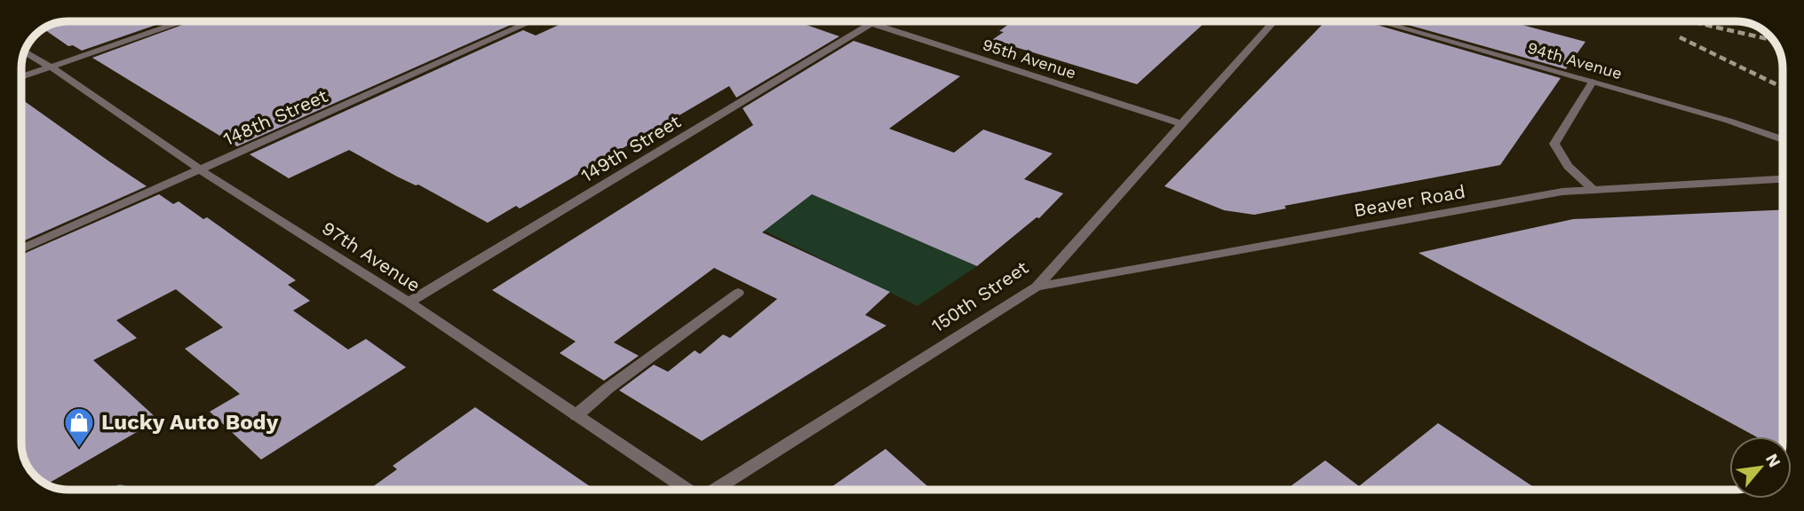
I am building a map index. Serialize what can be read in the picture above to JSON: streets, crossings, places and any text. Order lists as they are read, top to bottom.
{
  "streets": {
    "street": [
      "95th Avenue",
      "94th Avenue",
      "148th Street",
      "149th Street",
      "Beaver Road",
      "97th Avenue",
      "150th Street"
    ]
  },
  "crossings": [
    ["95th Avenue", "149th Street"],
    ["95th Avenue", "150th Street"],
    ["148th Street", "97th Avenue"],
    ["149th Street", "97th Avenue"],
    ["Beaver Road", "150th Street"]
  ],
  "places": {
    "shop": ["Lucky Auto Body"]
  },
  "north": "top right"
}
